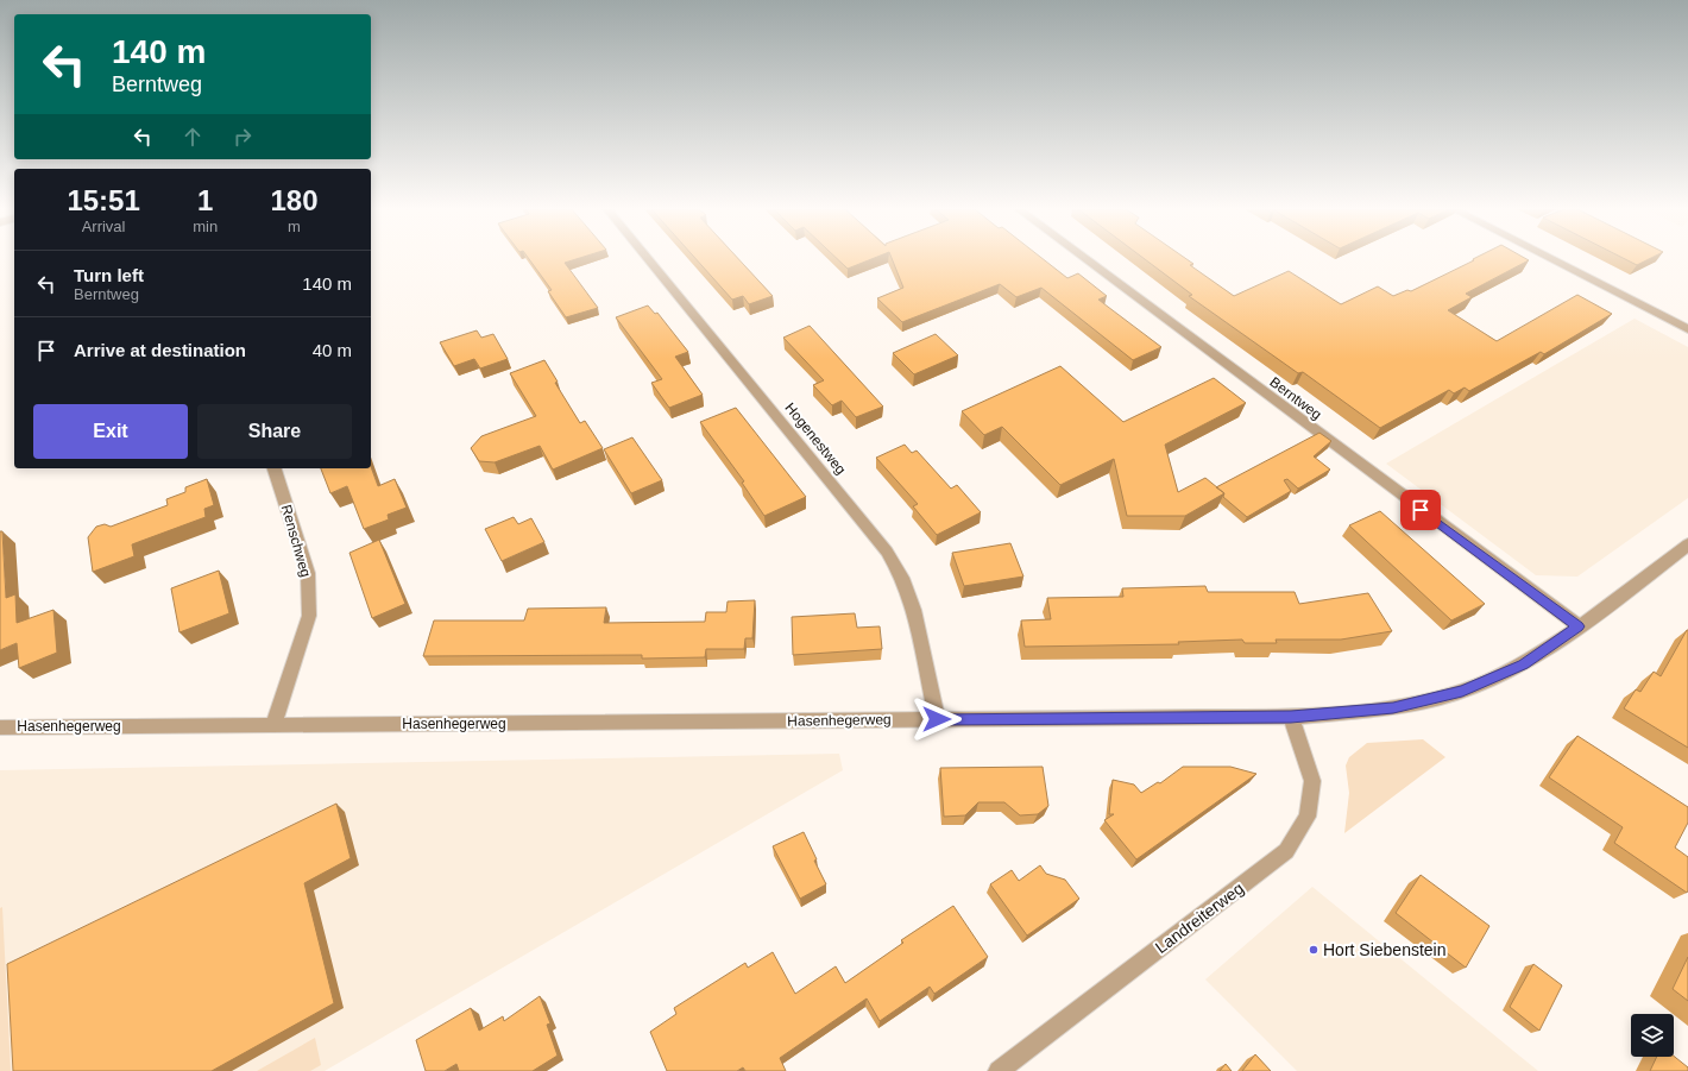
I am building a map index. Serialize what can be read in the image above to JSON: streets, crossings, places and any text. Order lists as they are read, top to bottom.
{
  "streets": {
    "street": [
      "Berntweg",
      "Hogenestweg",
      "Renschweg",
      "Hasenhegerweg",
      "Landreiterweg"
    ]
  },
  "crossings": [
    ["Berntweg", "Hasenhegerweg"],
    ["Hogenestweg", "Hasenhegerweg"],
    ["Renschweg", "Hasenhegerweg"],
    ["Hasenhegerweg", "Landreiterweg"]
  ],
  "places": ["Hort Siebenstein"],
  "page": {
    "turn": ["140 m", "Berntweg"],
    "eta": [
      "15:51",
      "Arrival",
      "1",
      "min",
      "180",
      "m"
    ],
    "list": [
      {
        "name": "Turn left",
        "note": "Berntweg",
        "value": "140 m"
      },
      {
        "name": "Arrive at destination",
        "value": "40 m"
      }
    ],
    "buttons": ["Exit", "Share"]
  }
}
